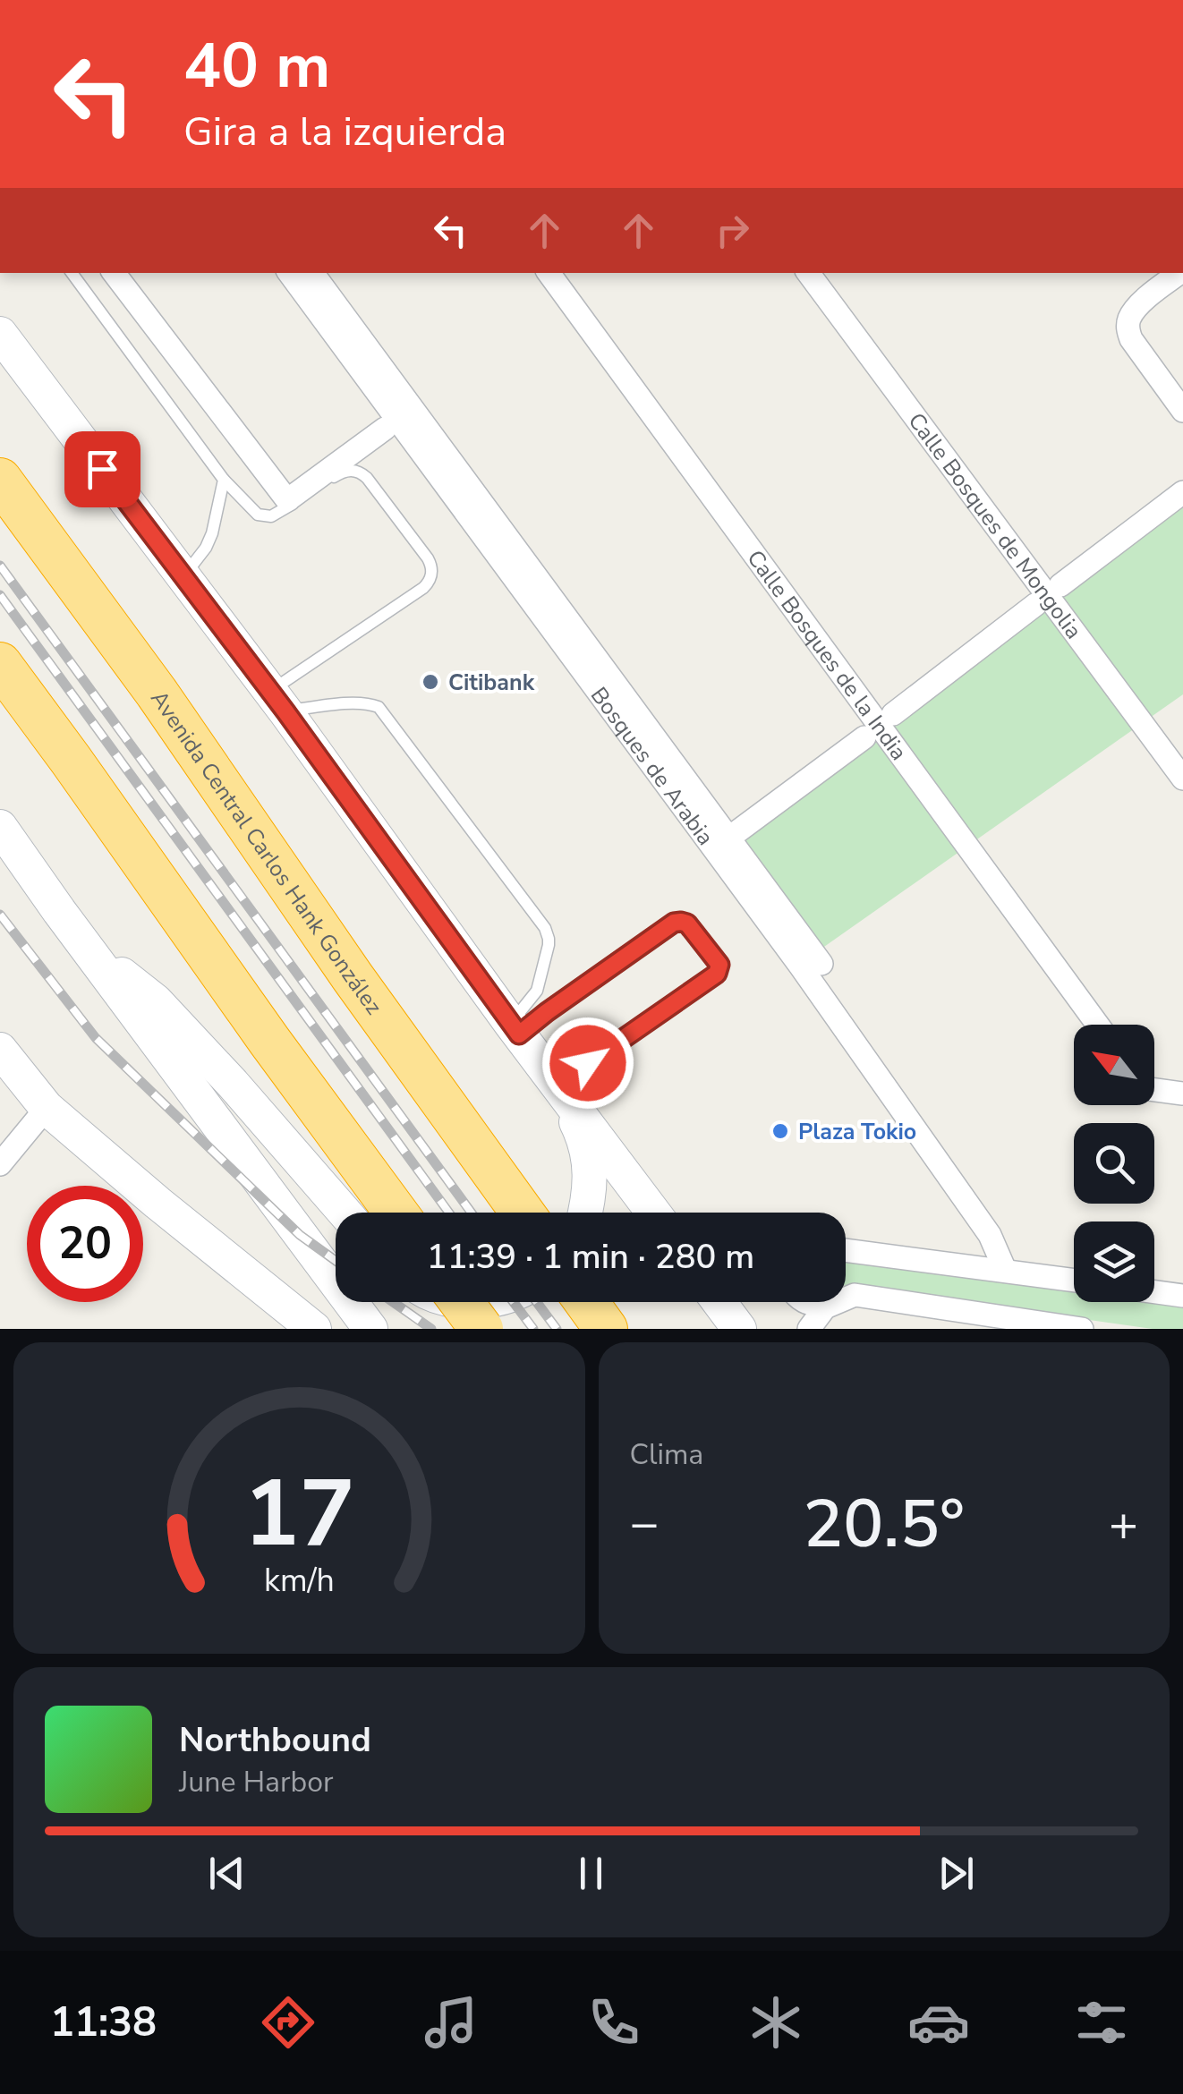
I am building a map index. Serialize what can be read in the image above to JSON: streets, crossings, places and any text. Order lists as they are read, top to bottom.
{
  "streets": {
    "highway": ["Avenida Central Carlos Hank González"],
    "street": ["Calle Bosques de Mongolia", "Calle Bosques de la India", "Bosques de Arabia"]
  },
  "places": ["Citibank", "Plaza Tokio"],
  "north": "top left",
  "page": {
    "turn": ["40 m", "Gira a la izquierda"],
    "limit": "20",
    "trip": "11:39 · 1 min · 280 m",
    "tile": "Clima",
    "heat": ["−", "20.5°", "+"],
    "song": ["Northbound", "June Harbor"],
    "tabs": "11:38",
    "gauge": ["17", "km/h"]
  }
}
